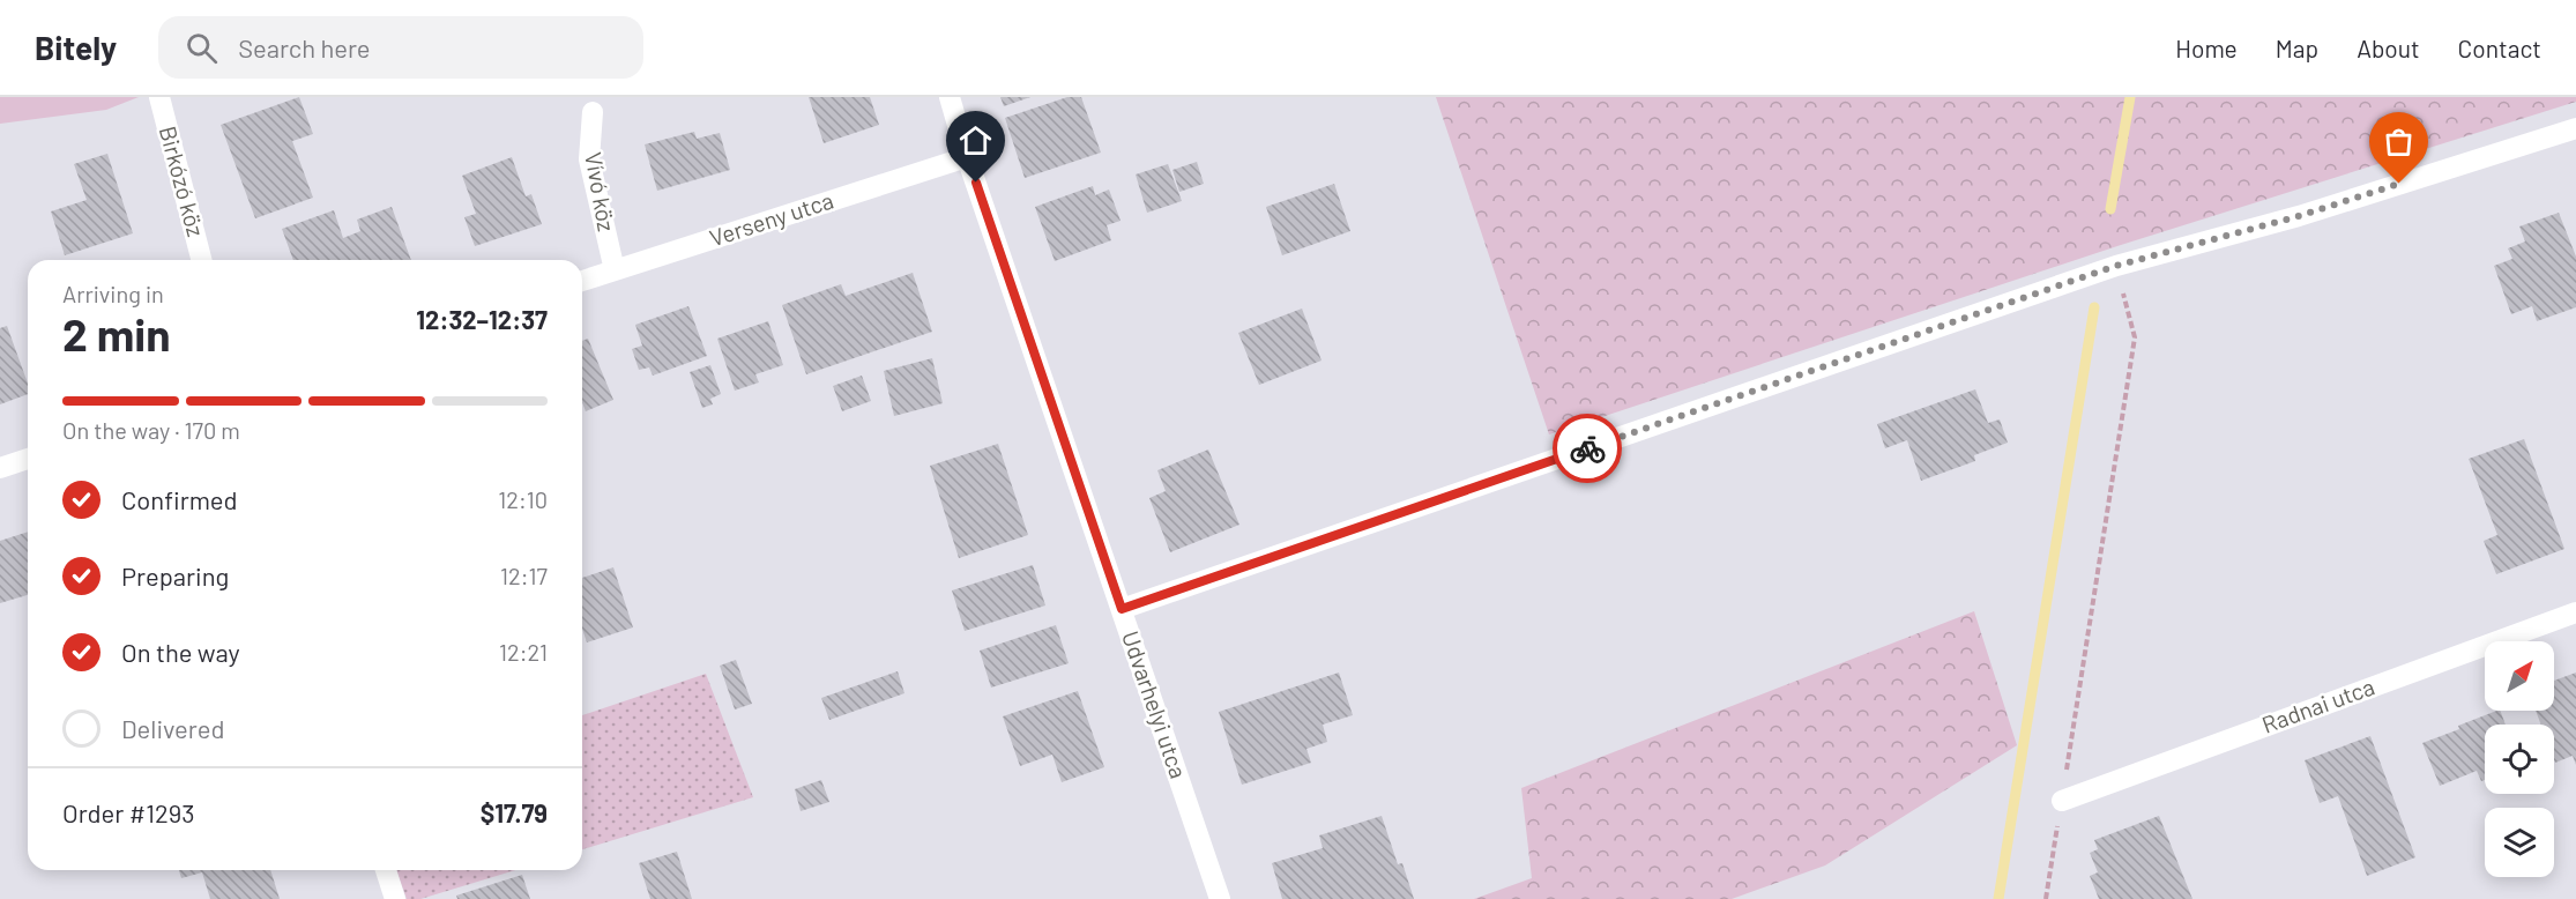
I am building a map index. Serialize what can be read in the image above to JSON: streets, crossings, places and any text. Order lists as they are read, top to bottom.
{
  "streets": {
    "street": [
      "Birkózó köz",
      "Vívó köz",
      "Verseny utca",
      "Udvarhelyi utca",
      "Radnai utca"
    ]
  },
  "crossings": [
    ["Vívó köz", "Verseny utca"],
    ["Verseny utca", "Udvarhelyi utca"]
  ],
  "north": "top right",
  "page": {
    "header": "Bitely",
    "search": "Search here",
    "nav": [
      "Home",
      "Map",
      "About",
      "Contact"
    ],
    "heading": ["2 min", "Arriving in", "12:32–12:37"],
    "panel": ["Order #1293", "$17.79"],
    "bar": "On the way · 170 m",
    "list": [
      ["Confirmed", "12:10"],
      ["Preparing", "12:17"],
      ["On the way", "12:21"],
      "Delivered"
    ]
  }
}
